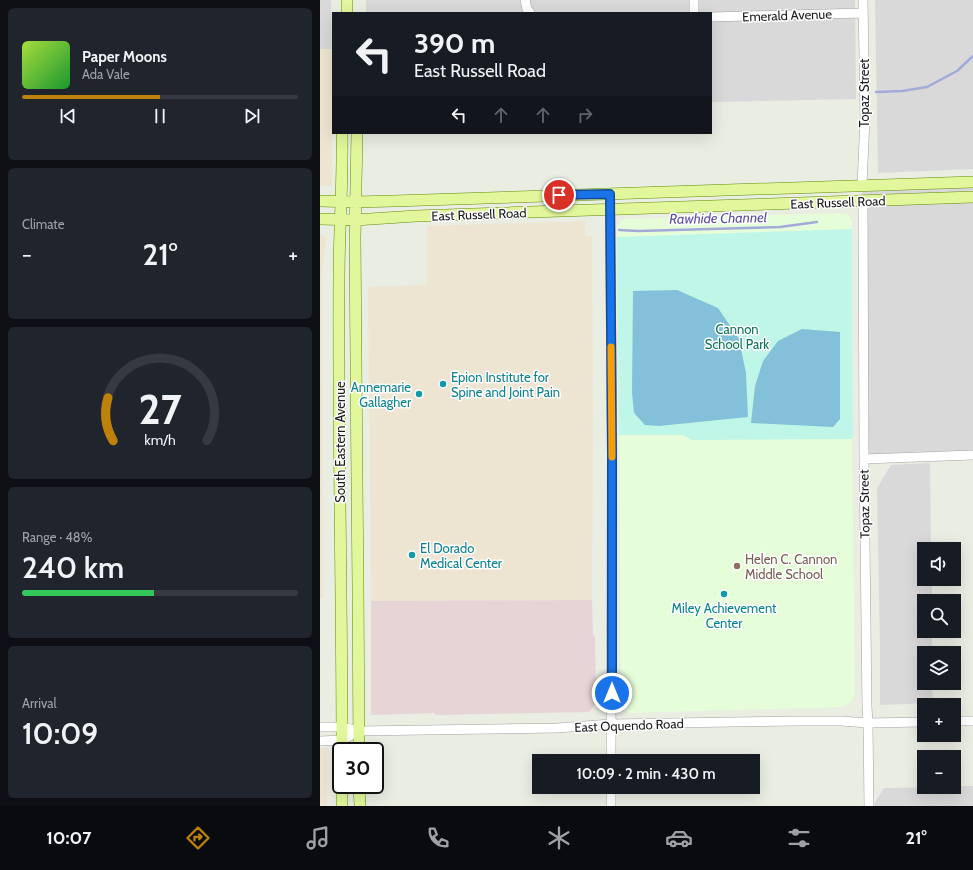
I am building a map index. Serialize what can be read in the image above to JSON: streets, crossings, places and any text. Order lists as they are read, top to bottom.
{
  "streets": {
    "main road": ["East Russell Road", "South Eastern Avenue"],
    "street": ["Emerald Avenue", "Topaz Street", "East Oquendo Road"]
  },
  "crossings": [
    ["Emerald Avenue", "Topaz Street"],
    ["Topaz Street", "East Russell Road"],
    ["Topaz Street", "East Oquendo Road"],
    ["East Russell Road", "South Eastern Avenue"],
    ["South Eastern Avenue", "East Oquendo Road"]
  ],
  "water": ["Rawhide Channel"],
  "parks": ["Cannon School Park"],
  "places": [
    "Epion Institute for Spine and Joint Pain",
    "Annemarie Gallagher",
    "El Dorado Medical Center",
    "Helen C. Cannon Middle School",
    "Miley Achievement Center"
  ],
  "page": {
    "turn": ["390 m", "East Russell Road"],
    "song": ["Paper Moons", "Ada Vale"],
    "tile": [
      "Climate",
      ["Range · 48%", "240 km"],
      ["Arrival", "10:09"]
    ],
    "heat": ["−", "21°", "+"],
    "map_buttons": ["+", "−"],
    "limit": "30",
    "trip": "10:09 · 2 min · 430 m",
    "tabs": ["10:07", "21°"],
    "gauge": ["27", "km/h"]
  }
}
